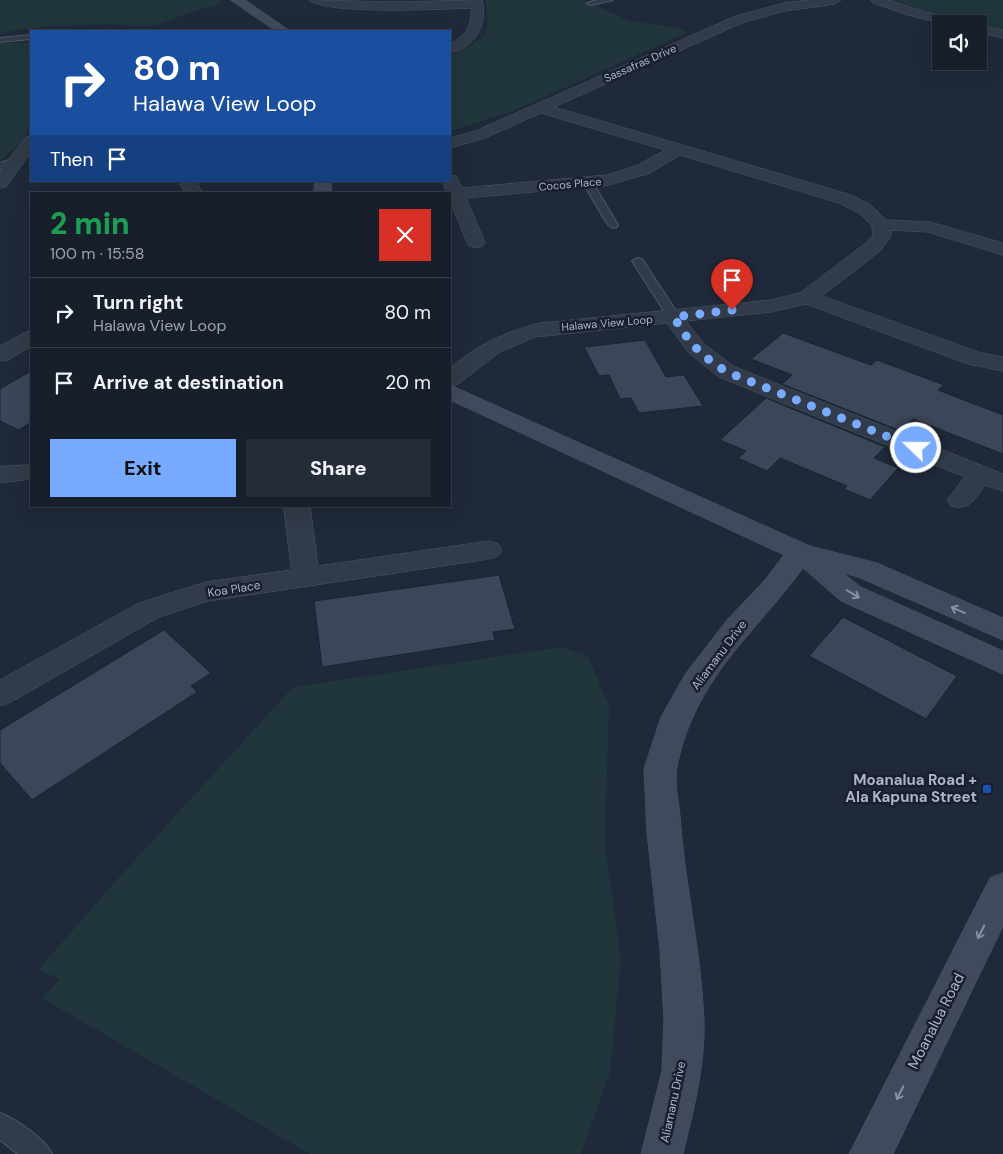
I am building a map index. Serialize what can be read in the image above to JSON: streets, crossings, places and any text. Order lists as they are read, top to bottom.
{
  "streets": {
    "street": [
      "Sassafras Drive",
      "Cocos Place",
      "Halawa View Loop",
      "Koa Place",
      "Aliamanu Drive",
      "Moanalua Road"
    ]
  },
  "one_way": ["Moanalua Road"],
  "places": {
    "transit": ["Moanalua Road + Ala Kapuna Street"]
  },
  "page": {
    "turn": ["80 m", "Halawa View Loop"],
    "then": "Then",
    "heading": ["2 min", "100 m · 15:58"],
    "list": [
      {
        "name": "Turn right",
        "note": "Halawa View Loop",
        "value": "80 m"
      },
      {
        "name": "Arrive at destination",
        "value": "20 m"
      }
    ],
    "buttons": ["Exit", "Share"]
  }
}
